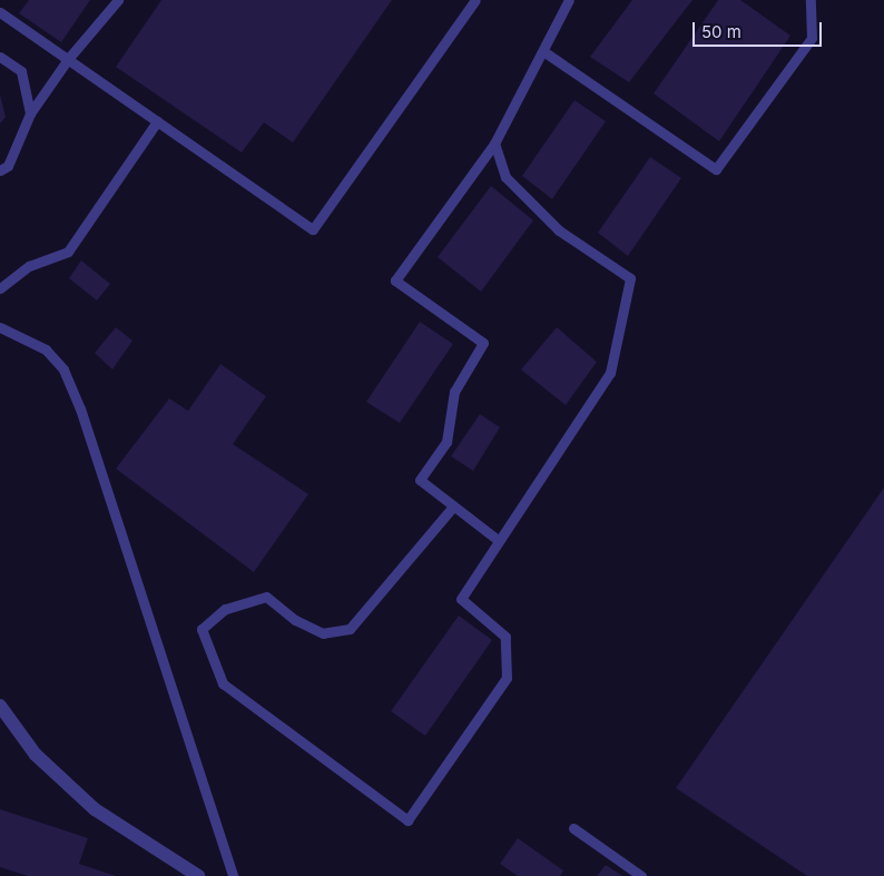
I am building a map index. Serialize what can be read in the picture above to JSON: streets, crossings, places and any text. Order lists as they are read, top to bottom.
{
  "scale_bar": "50 m"
}
